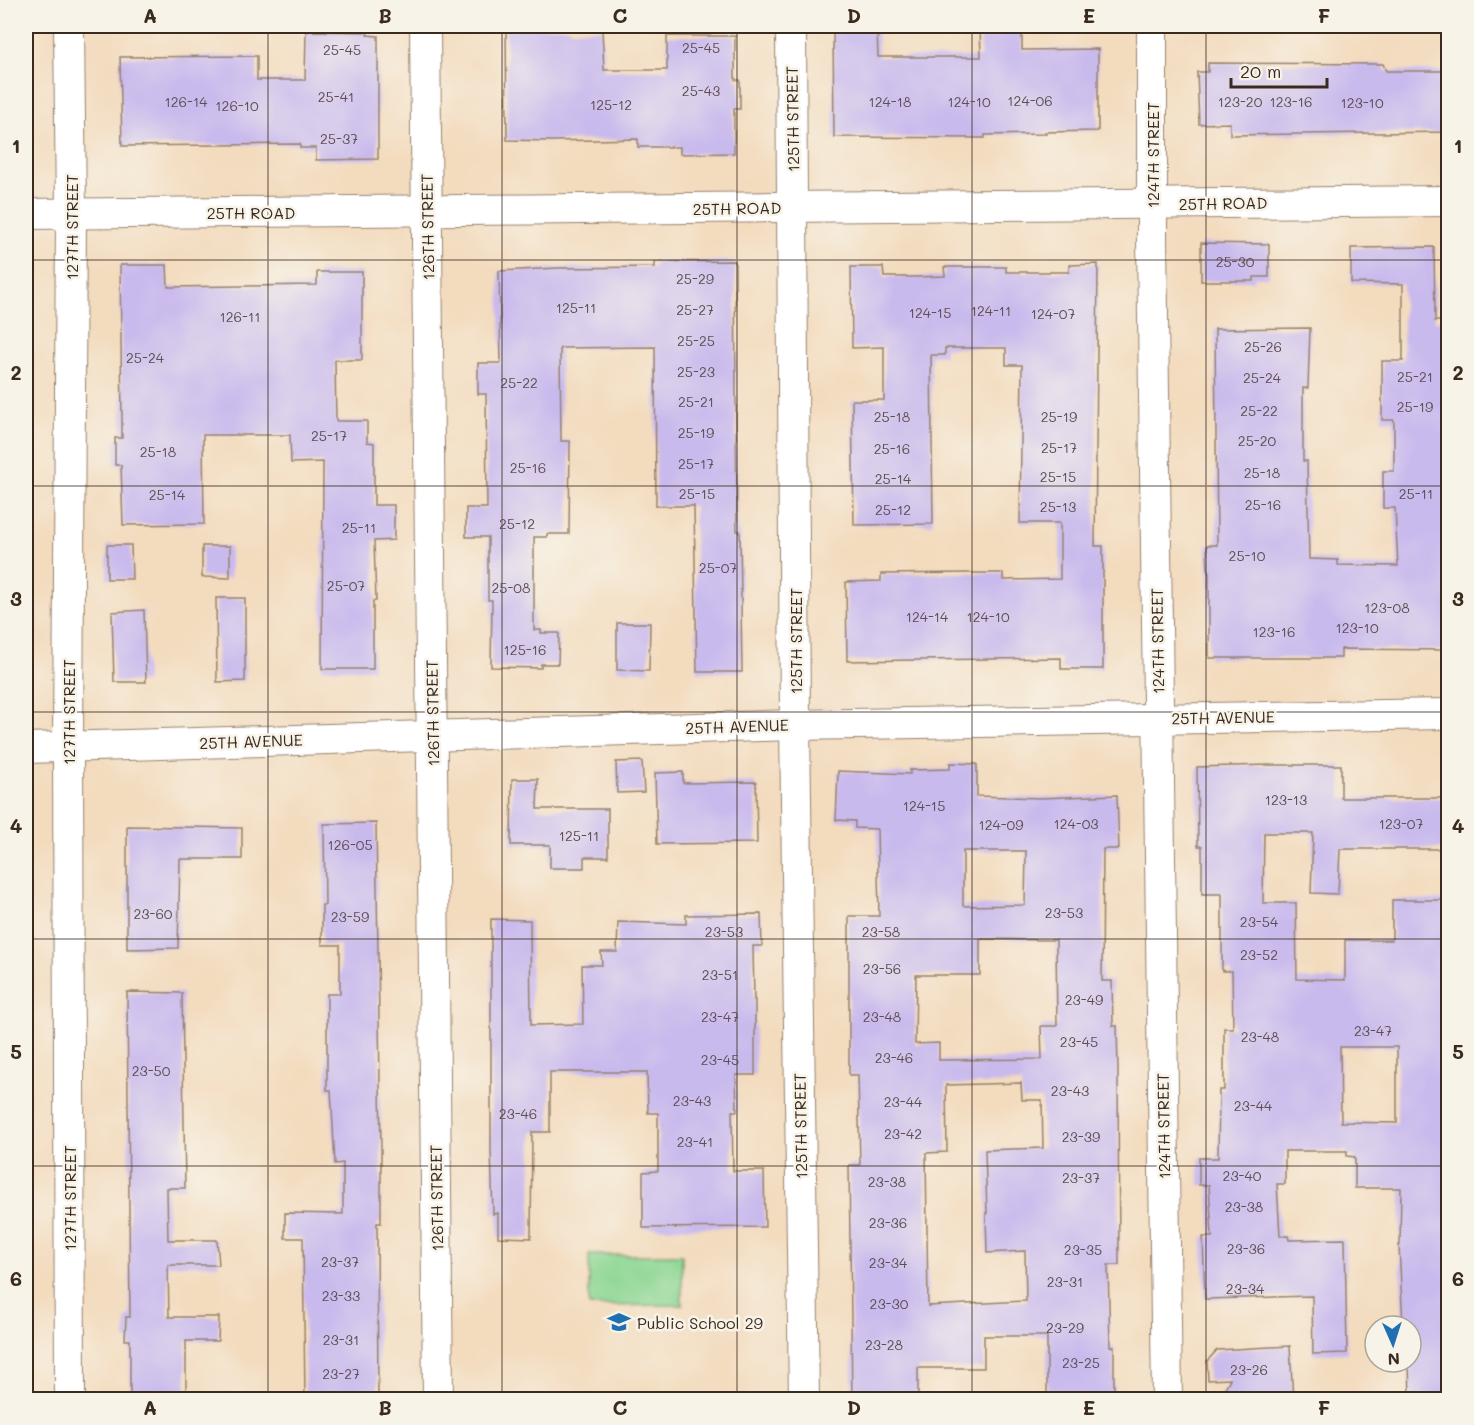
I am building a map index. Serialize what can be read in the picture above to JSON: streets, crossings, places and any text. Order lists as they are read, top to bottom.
{
  "streets": {
    "street": [
      "125TH STREET",
      "124TH STREET",
      "25TH ROAD",
      "127TH STREET",
      "126TH STREET",
      "25TH AVENUE"
    ]
  },
  "crossings": [
    ["125TH STREET", "25TH ROAD"],
    ["125TH STREET", "25TH AVENUE"],
    ["124TH STREET", "25TH ROAD"],
    ["124TH STREET", "25TH AVENUE"],
    ["25TH ROAD", "127TH STREET"],
    ["25TH ROAD", "126TH STREET"],
    ["127TH STREET", "25TH AVENUE"],
    ["126TH STREET", "25TH AVENUE"]
  ],
  "places": {
    "school or university": ["Public School 29"]
  },
  "house_numbers": [
    "25-45",
    "25-45",
    "25-43",
    "25-41",
    "124-06",
    "126-14",
    "124-18",
    "124-10",
    "123-20",
    "123-16",
    "123-10",
    "125-12",
    "126-10",
    "25-37",
    "25-30",
    "25-29",
    "125-11",
    "25-27",
    "124-11",
    "124-15",
    "124-07",
    "126-11",
    "25-25",
    "25-26",
    "25-24",
    "25-23",
    "25-21",
    "25-24",
    "25-22",
    "25-21",
    "25-19",
    "25-22",
    "25-18",
    "25-19",
    "25-19",
    "25-17",
    "25-20",
    "25-17",
    "25-16",
    "25-18",
    "25-17",
    "25-16",
    "25-18",
    "25-15",
    "25-14",
    "25-15",
    "25-11",
    "25-14",
    "25-16",
    "25-13",
    "25-12",
    "25-12",
    "25-11",
    "25-10",
    "25-07",
    "25-07",
    "25-08",
    "123-08",
    "124-14",
    "124-10",
    "123-10",
    "123-16",
    "125-16",
    "123-13",
    "124-15",
    "124-03",
    "123-07",
    "124-09",
    "125-11",
    "126-05",
    "23-53",
    "23-60",
    "23-59",
    "23-54",
    "23-53",
    "23-58",
    "23-52",
    "23-56",
    "23-51",
    "23-49",
    "23-47",
    "23-48",
    "23-47",
    "23-48",
    "23-45",
    "23-46",
    "23-45",
    "23-50",
    "23-43",
    "23-43",
    "23-44",
    "23-44",
    "23-46",
    "23-42",
    "23-39",
    "23-41",
    "23-40",
    "23-37",
    "23-38",
    "23-38",
    "23-36",
    "23-36",
    "23-35",
    "23-37",
    "23-34",
    "23-31",
    "23-34",
    "23-33",
    "23-30",
    "23-29",
    "23-31",
    "23-28",
    "23-25",
    "23-26",
    "23-27"
  ],
  "scale_bar": "20 m",
  "north": "bottom",
  "grid": {
    "columns": [
      "A",
      "B",
      "C",
      "D",
      "E",
      "F"
    ],
    "rows": [
      "1",
      "2",
      "3",
      "4",
      "5",
      "6"
    ]
  }
}
